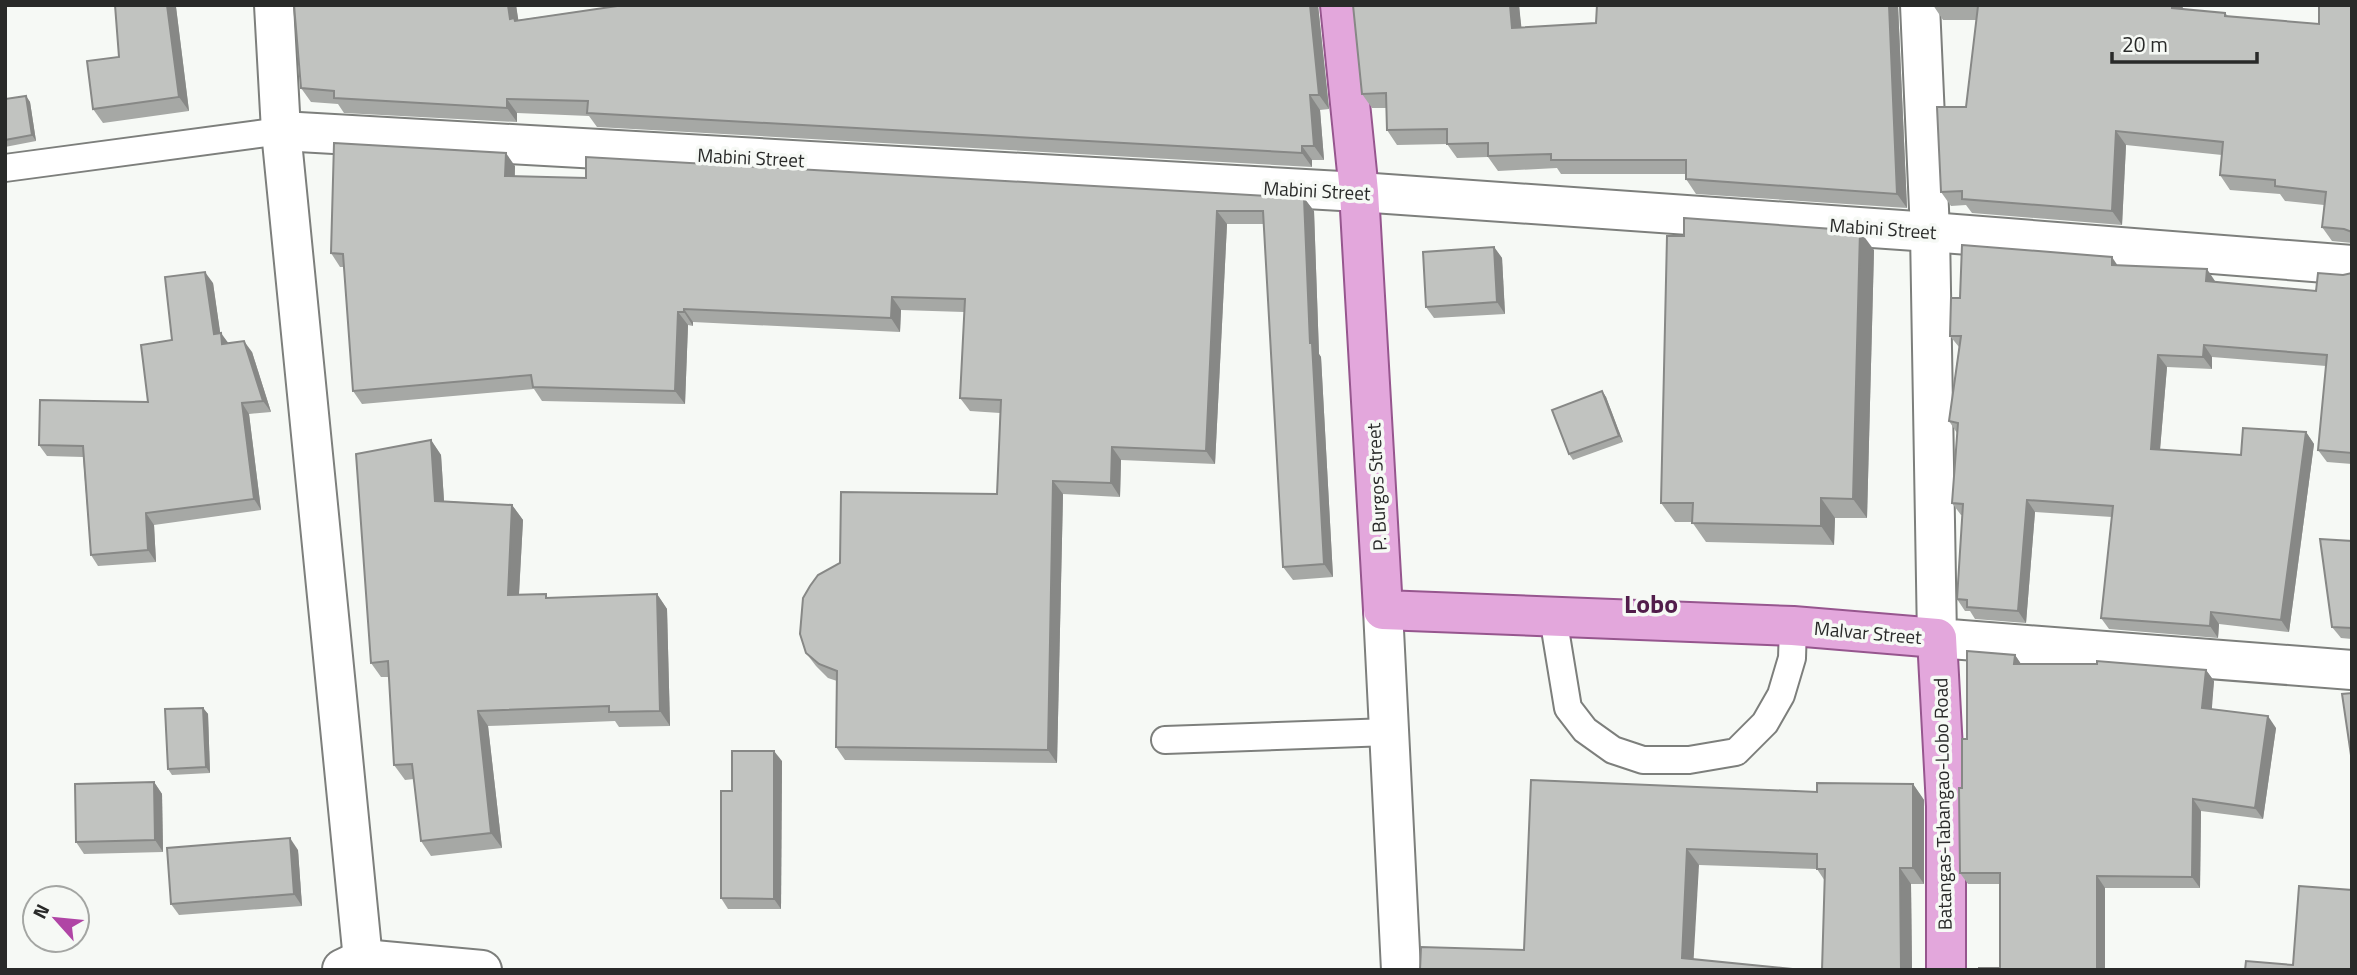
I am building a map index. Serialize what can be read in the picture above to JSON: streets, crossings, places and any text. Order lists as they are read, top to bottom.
{
  "streets": {
    "main road": ["P. Burgos Street", "Malvar Street", "Batangas-Tabangao-Lobo Road"],
    "street": ["Mabini Street"]
  },
  "crossings": [
    ["Mabini Street", "P. Burgos Street"],
    ["P. Burgos Street", "Malvar Street"],
    ["Malvar Street", "Batangas-Tabangao-Lobo Road"]
  ],
  "districts": ["Lobo"],
  "scale_bar": "20 m",
  "north": "top left"
}
